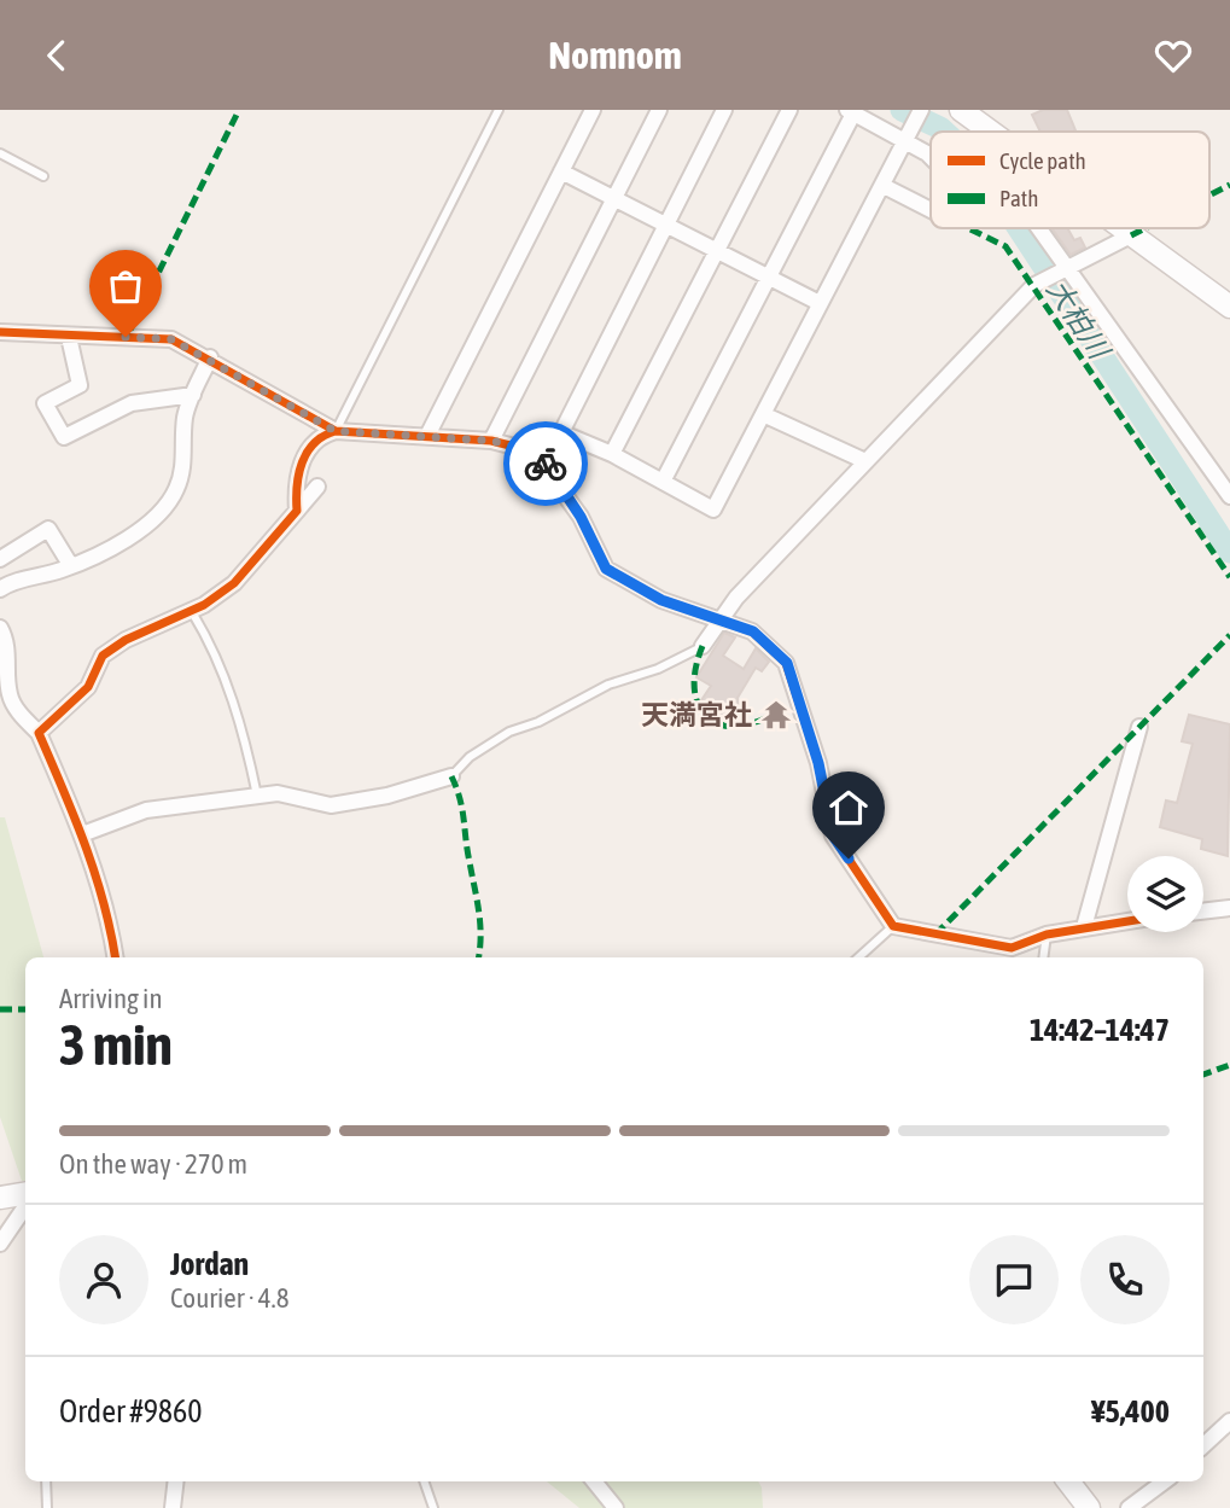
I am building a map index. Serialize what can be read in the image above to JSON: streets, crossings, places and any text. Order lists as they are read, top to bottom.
{
  "water": ["大柏川"],
  "places": {
    "temple": ["天満宮社"]
  },
  "legend": ["Cycle path", "Path"],
  "page": {
    "header": "Nomnom",
    "heading": ["3 min", "Arriving in", "14:42–14:47"],
    "panel": [
      "Jordan",
      "Courier · 4.8",
      "Order #9860",
      "¥5,400"
    ],
    "bar": "On the way · 270 m"
  }
}
